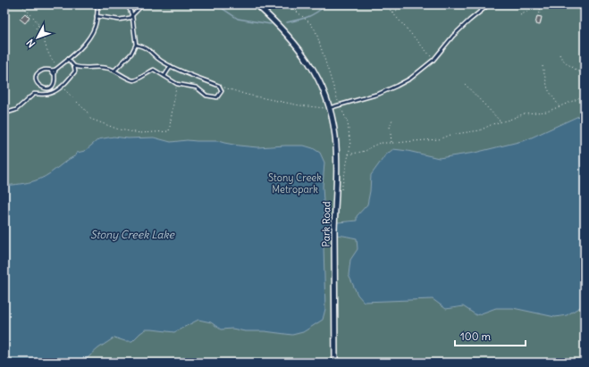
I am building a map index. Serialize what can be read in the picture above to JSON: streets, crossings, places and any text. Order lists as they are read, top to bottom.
{
  "streets": {
    "street": ["Park Road"]
  },
  "water": ["Stony Creek Lake"],
  "parks": ["Stony Creek Metropark"],
  "scale_bar": "100 m",
  "north": "bottom left"
}
